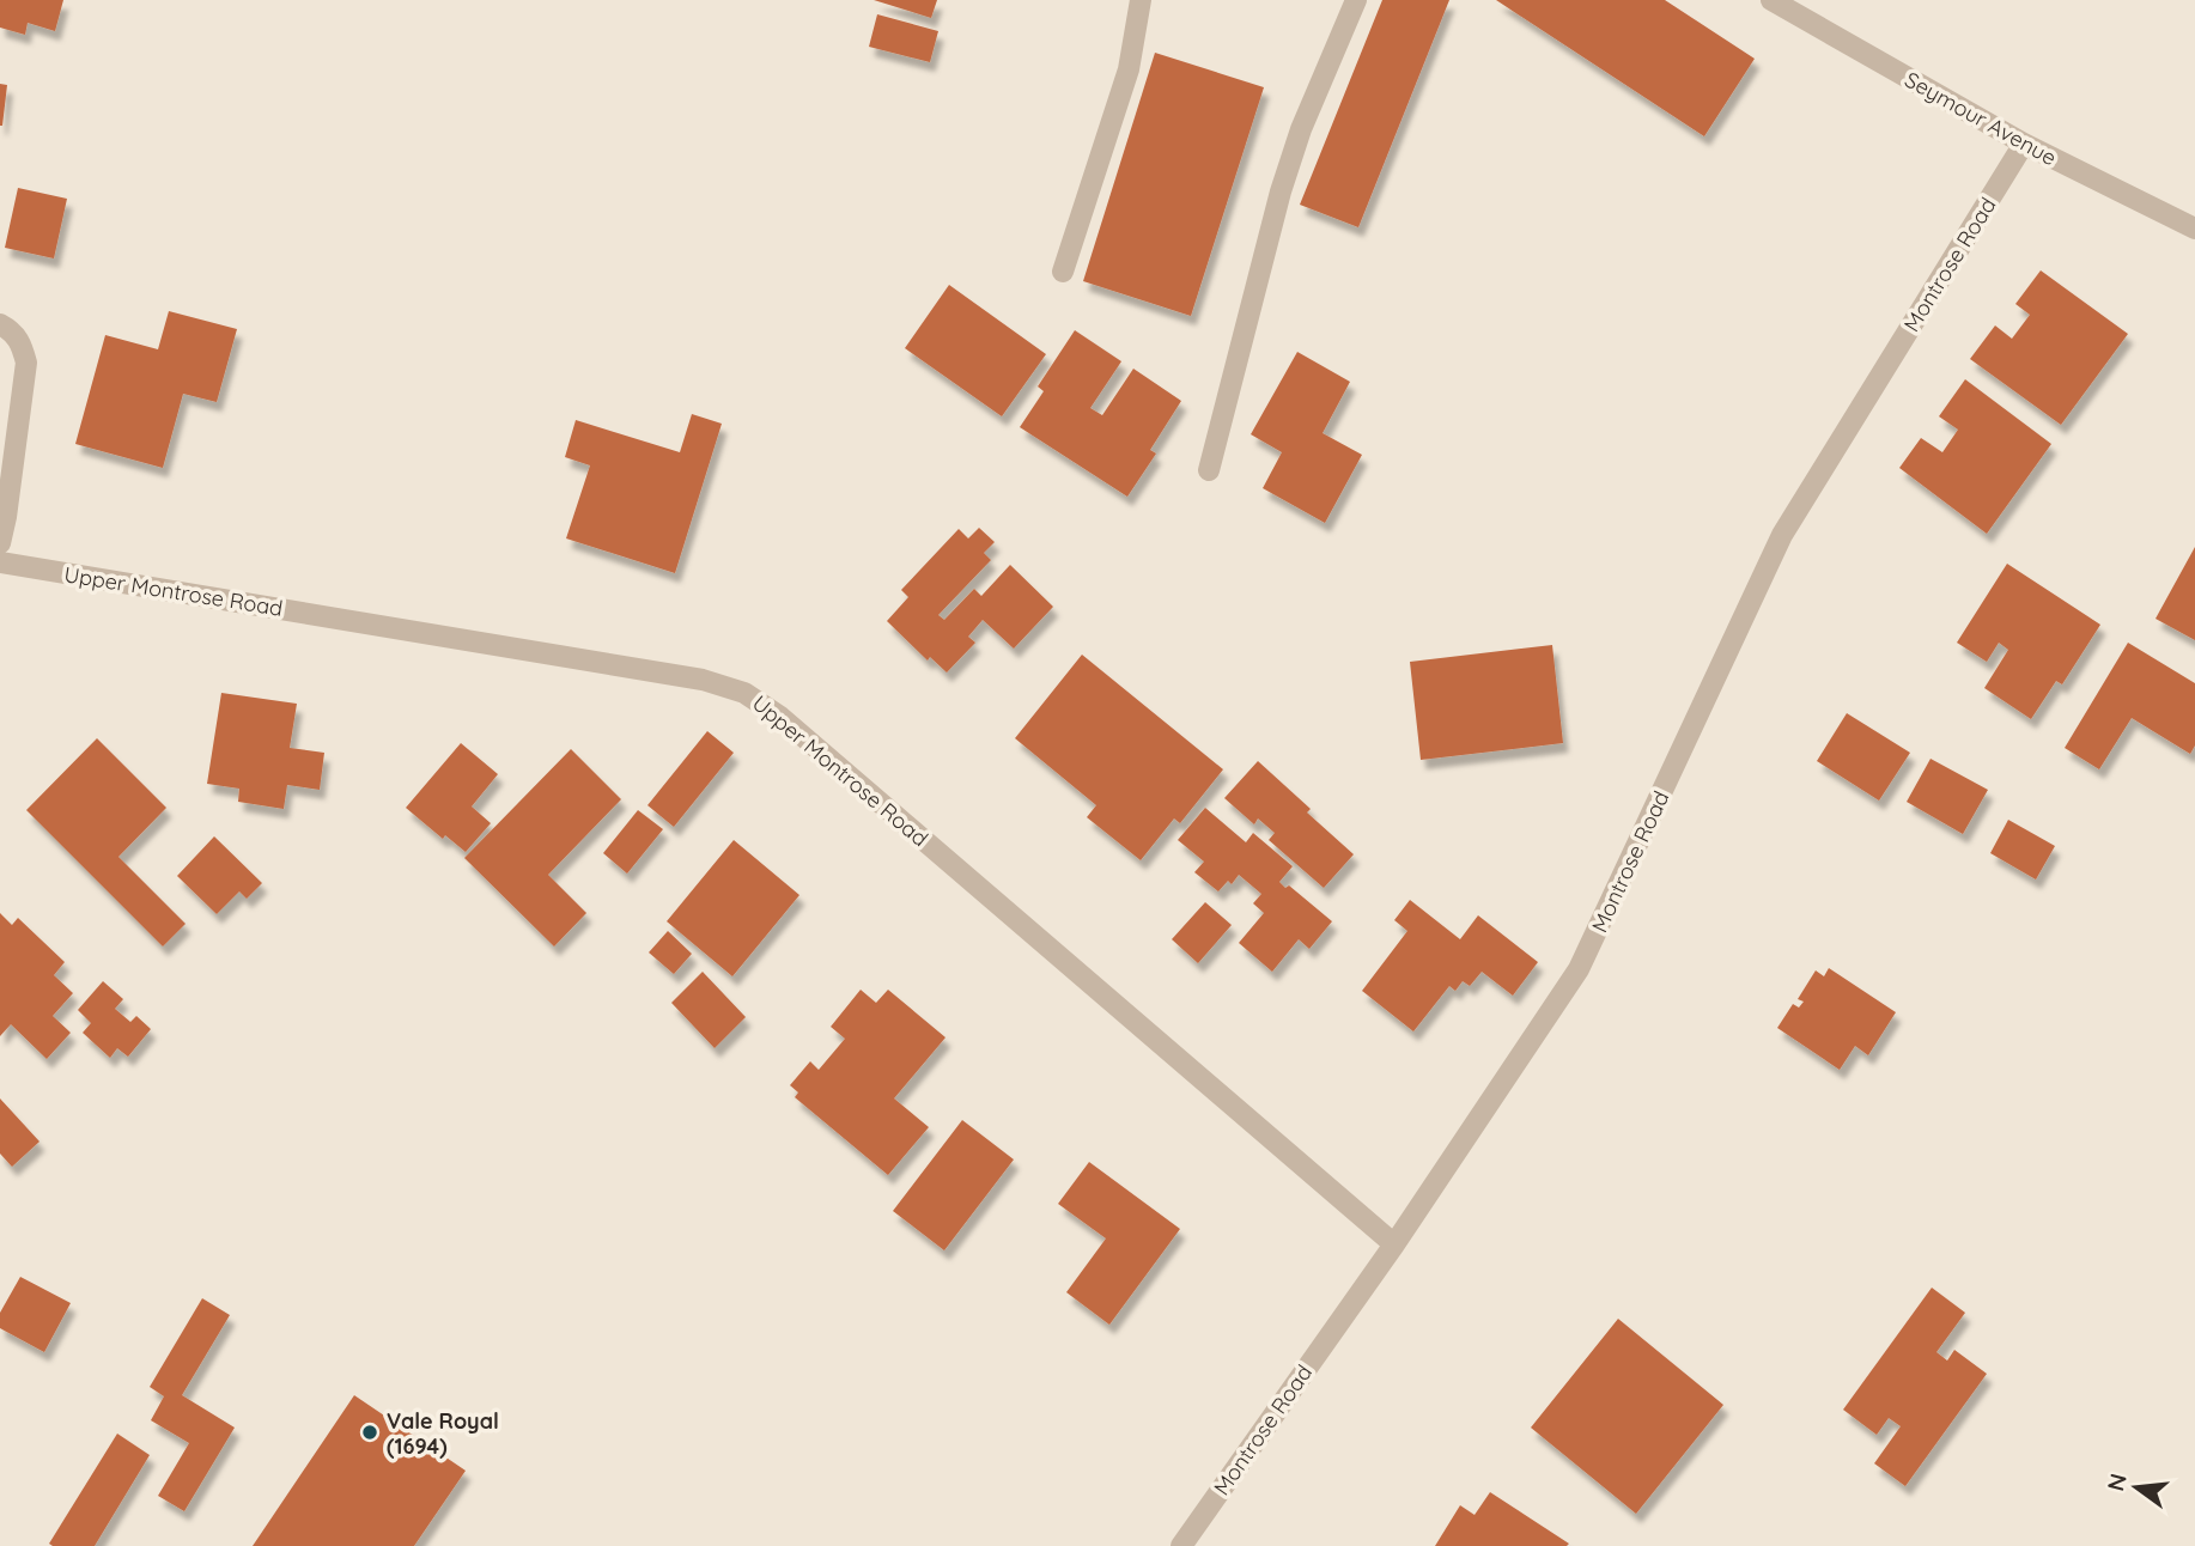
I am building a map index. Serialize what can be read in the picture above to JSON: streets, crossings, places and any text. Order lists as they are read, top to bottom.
{
  "streets": {
    "street": ["Seymour Avenue", "Montrose Road", "Upper Montrose Road"]
  },
  "crossings": [
    ["Seymour Avenue", "Montrose Road"],
    ["Montrose Road", "Upper Montrose Road"]
  ],
  "places": ["Vale Royal (1694)"],
  "north": "left"
}
